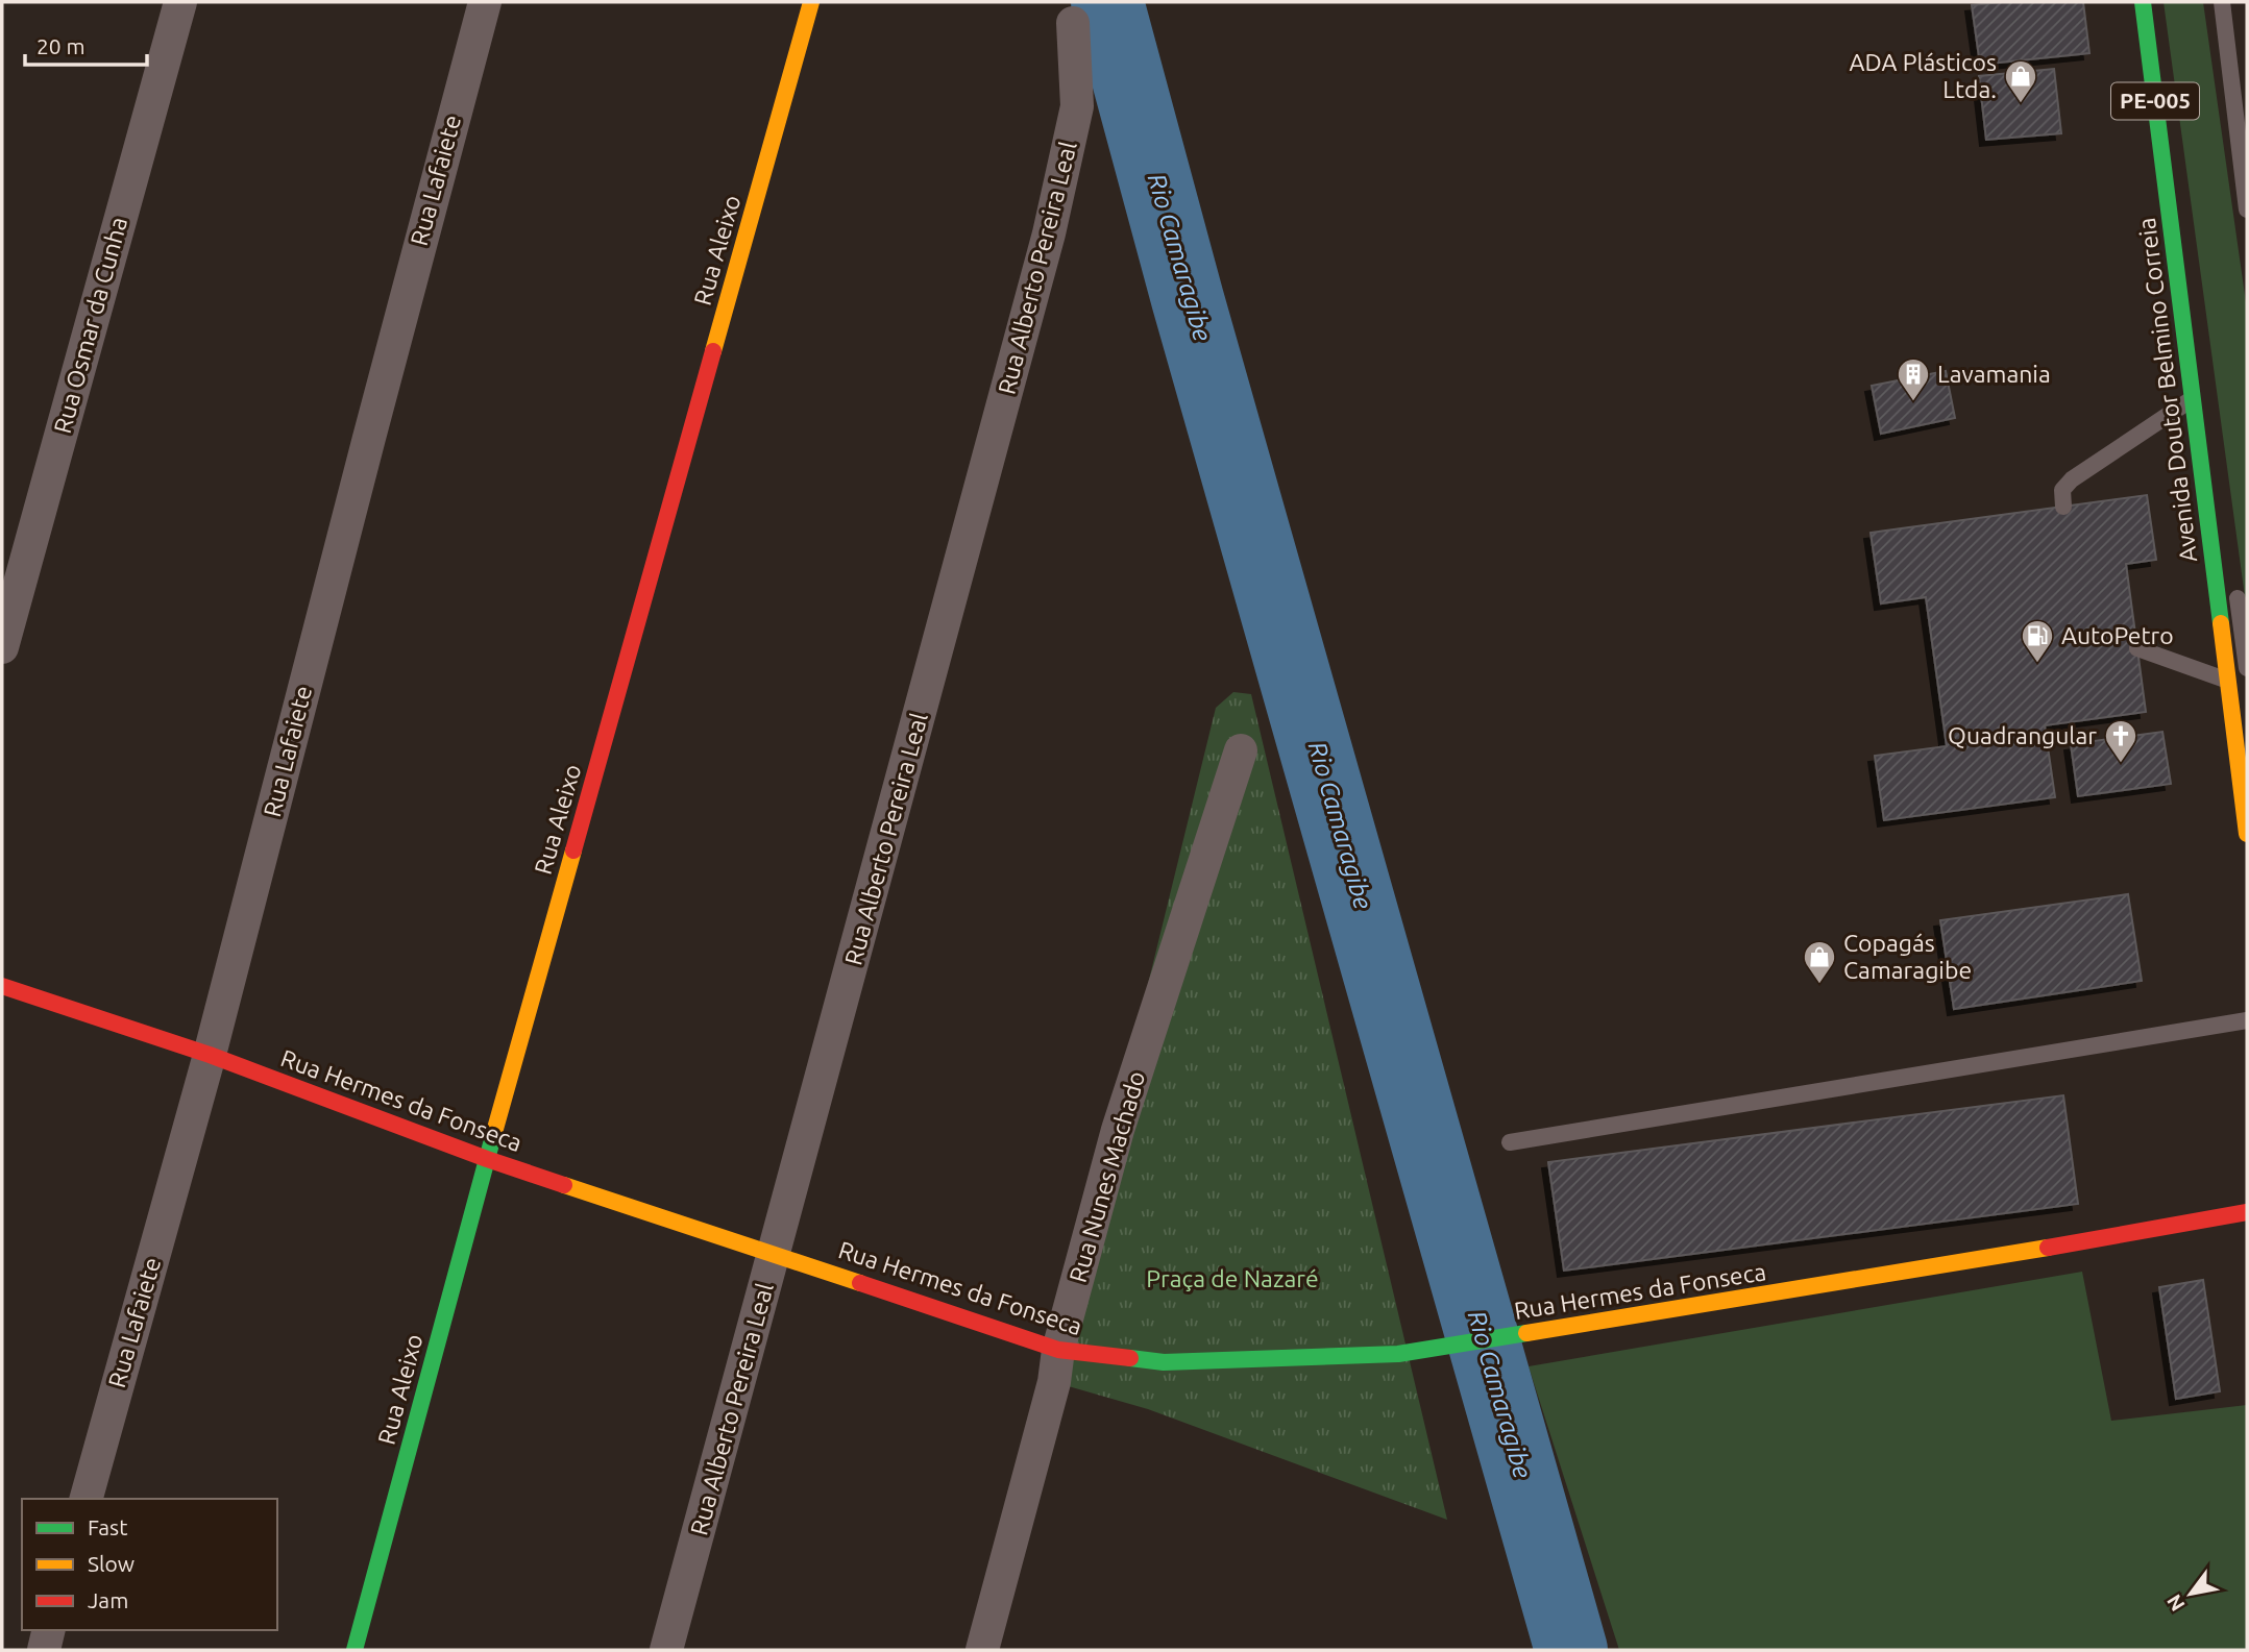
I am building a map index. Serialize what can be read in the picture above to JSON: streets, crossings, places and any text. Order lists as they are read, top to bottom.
{
  "streets": {
    "street": [
      "PE-005",
      "Rua Lafaiete",
      "Rua Aleixo",
      "Rua Alberto Pereira Leal",
      "Rua Osmar da Cunha",
      "Avenida Doutor Belmino Correia",
      "Rua Hermes da Fonseca",
      "Rua Nunes Machado"
    ]
  },
  "crossings": [
    ["Rua Lafaiete", "Rua Hermes da Fonseca"],
    ["Rua Aleixo", "Rua Hermes da Fonseca"],
    ["Rua Alberto Pereira Leal", "Rua Hermes da Fonseca"],
    ["Rua Hermes da Fonseca", "Rua Nunes Machado"]
  ],
  "water": ["Rio Camaragibe"],
  "parks": ["Praça de Nazaré"],
  "places": {
    "shop": ["ADA Plásticos Ltda.", "Copagás Camaragibe"],
    "building": ["Lavamania"],
    "fuel station": ["AutoPetro"],
    "church": ["Quadrangular"]
  },
  "legend": ["Fast", "Slow", "Jam"],
  "scale_bar": "20 m",
  "north": "bottom left"
}
